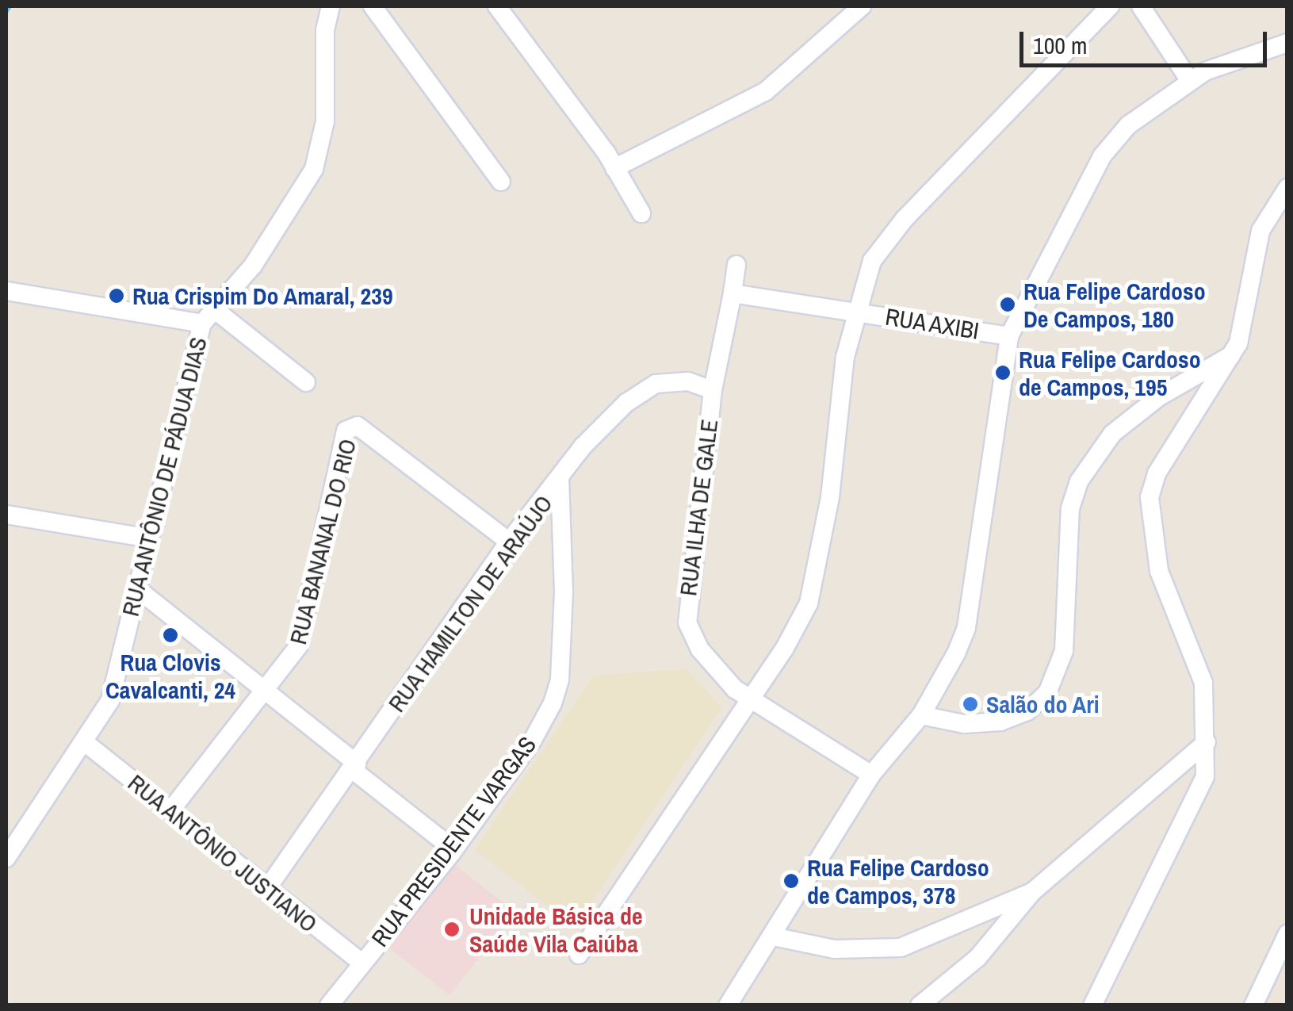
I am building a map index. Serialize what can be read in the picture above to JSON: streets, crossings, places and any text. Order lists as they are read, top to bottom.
{
  "streets": {
    "street": [
      "RUA AXIBI",
      "RUA ANTÔNIO DE PÁDUA DIAS",
      "RUA ILHA DE GALE",
      "RUA BANANAL DO RIO",
      "RUA HAMILTON DE ARAÚJO",
      "RUA PRESIDENTE VARGAS",
      "RUA ANTÔNIO JUSTIANO"
    ]
  },
  "crossings": [
    ["RUA AXIBI", "RUA ILHA DE GALE"],
    ["RUA ANTÔNIO DE PÁDUA DIAS", "RUA ANTÔNIO JUSTIANO"],
    ["RUA ILHA DE GALE", "RUA HAMILTON DE ARAÚJO"],
    ["RUA BANANAL DO RIO", "RUA HAMILTON DE ARAÚJO"],
    ["RUA BANANAL DO RIO", "RUA ANTÔNIO JUSTIANO"],
    ["RUA HAMILTON DE ARAÚJO", "RUA PRESIDENTE VARGAS"],
    ["RUA HAMILTON DE ARAÚJO", "RUA ANTÔNIO JUSTIANO"],
    ["RUA PRESIDENTE VARGAS", "RUA ANTÔNIO JUSTIANO"]
  ],
  "places": [
    "Rua Crispim Do Amaral, 239",
    "Rua Felipe Cardoso De Campos, 180",
    "Rua Felipe Cardoso de Campos, 195",
    "Rua Clovis Cavalcanti, 24",
    "Salão do Ari",
    "Rua Felipe Cardoso de Campos, 378",
    "Unidade Básica de Saúde Vila Caiúba"
  ],
  "scale_bar": "100 m"
}
